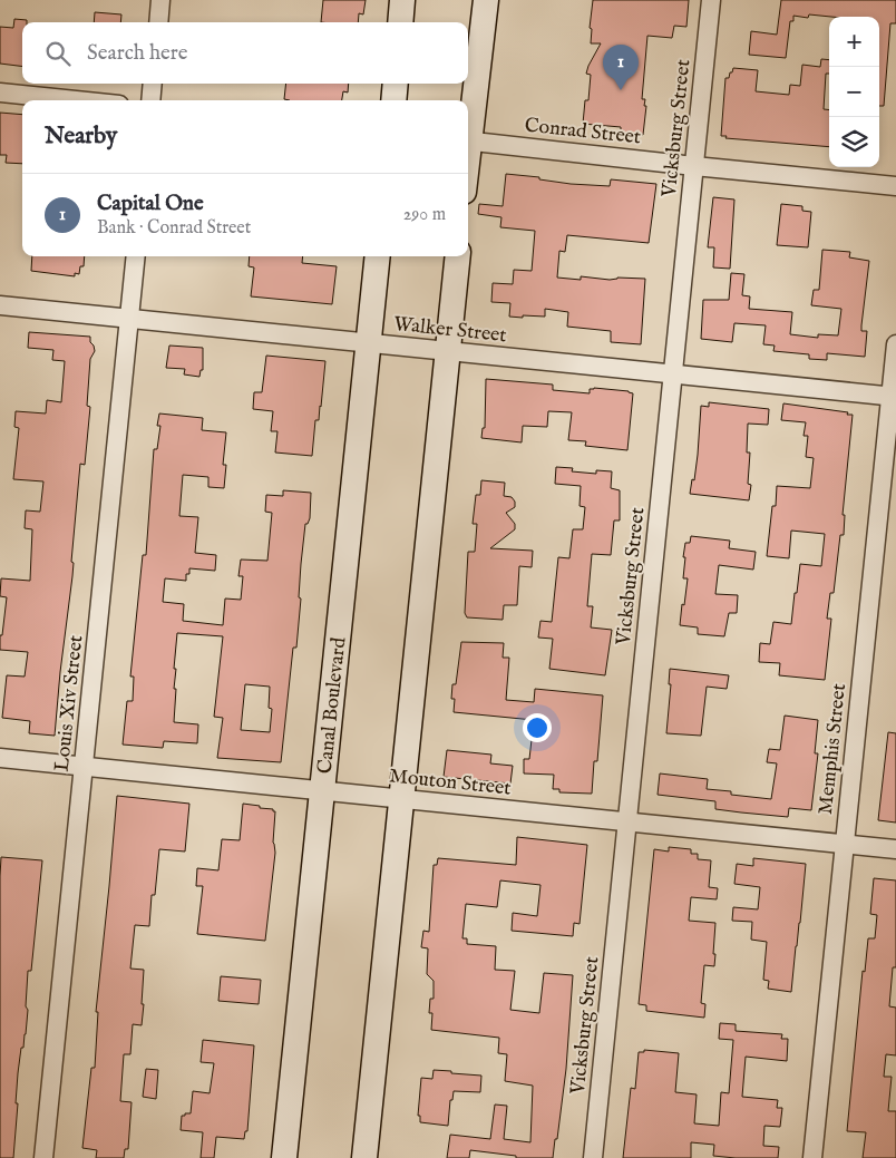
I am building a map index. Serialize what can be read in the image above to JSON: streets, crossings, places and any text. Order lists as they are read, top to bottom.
{
  "streets": {
    "main road": ["Canal Boulevard"],
    "street": [
      "Vicksburg Street",
      "Conrad Street",
      "Walker Street",
      "Louis Xiv Street",
      "Memphis Street",
      "Mouton Street"
    ]
  },
  "crossings": [
    ["Vicksburg Street", "Conrad Street"],
    ["Vicksburg Street", "Walker Street"],
    ["Vicksburg Street", "Mouton Street"],
    ["Walker Street", "Louis Xiv Street"],
    ["Walker Street", "Canal Boulevard"],
    ["Walker Street", "Memphis Street"],
    ["Louis Xiv Street", "Mouton Street"],
    ["Canal Boulevard", "Mouton Street"],
    ["Memphis Street", "Mouton Street"]
  ],
  "page": {
    "map_buttons": ["+", "−"],
    "search": "Search here",
    "pins": "1",
    "heading": "Nearby",
    "list": [
      {
        "mark": "1",
        "name": "Capital One",
        "note": "Bank · Conrad Street",
        "value": "290 m"
      }
    ]
  }
}
